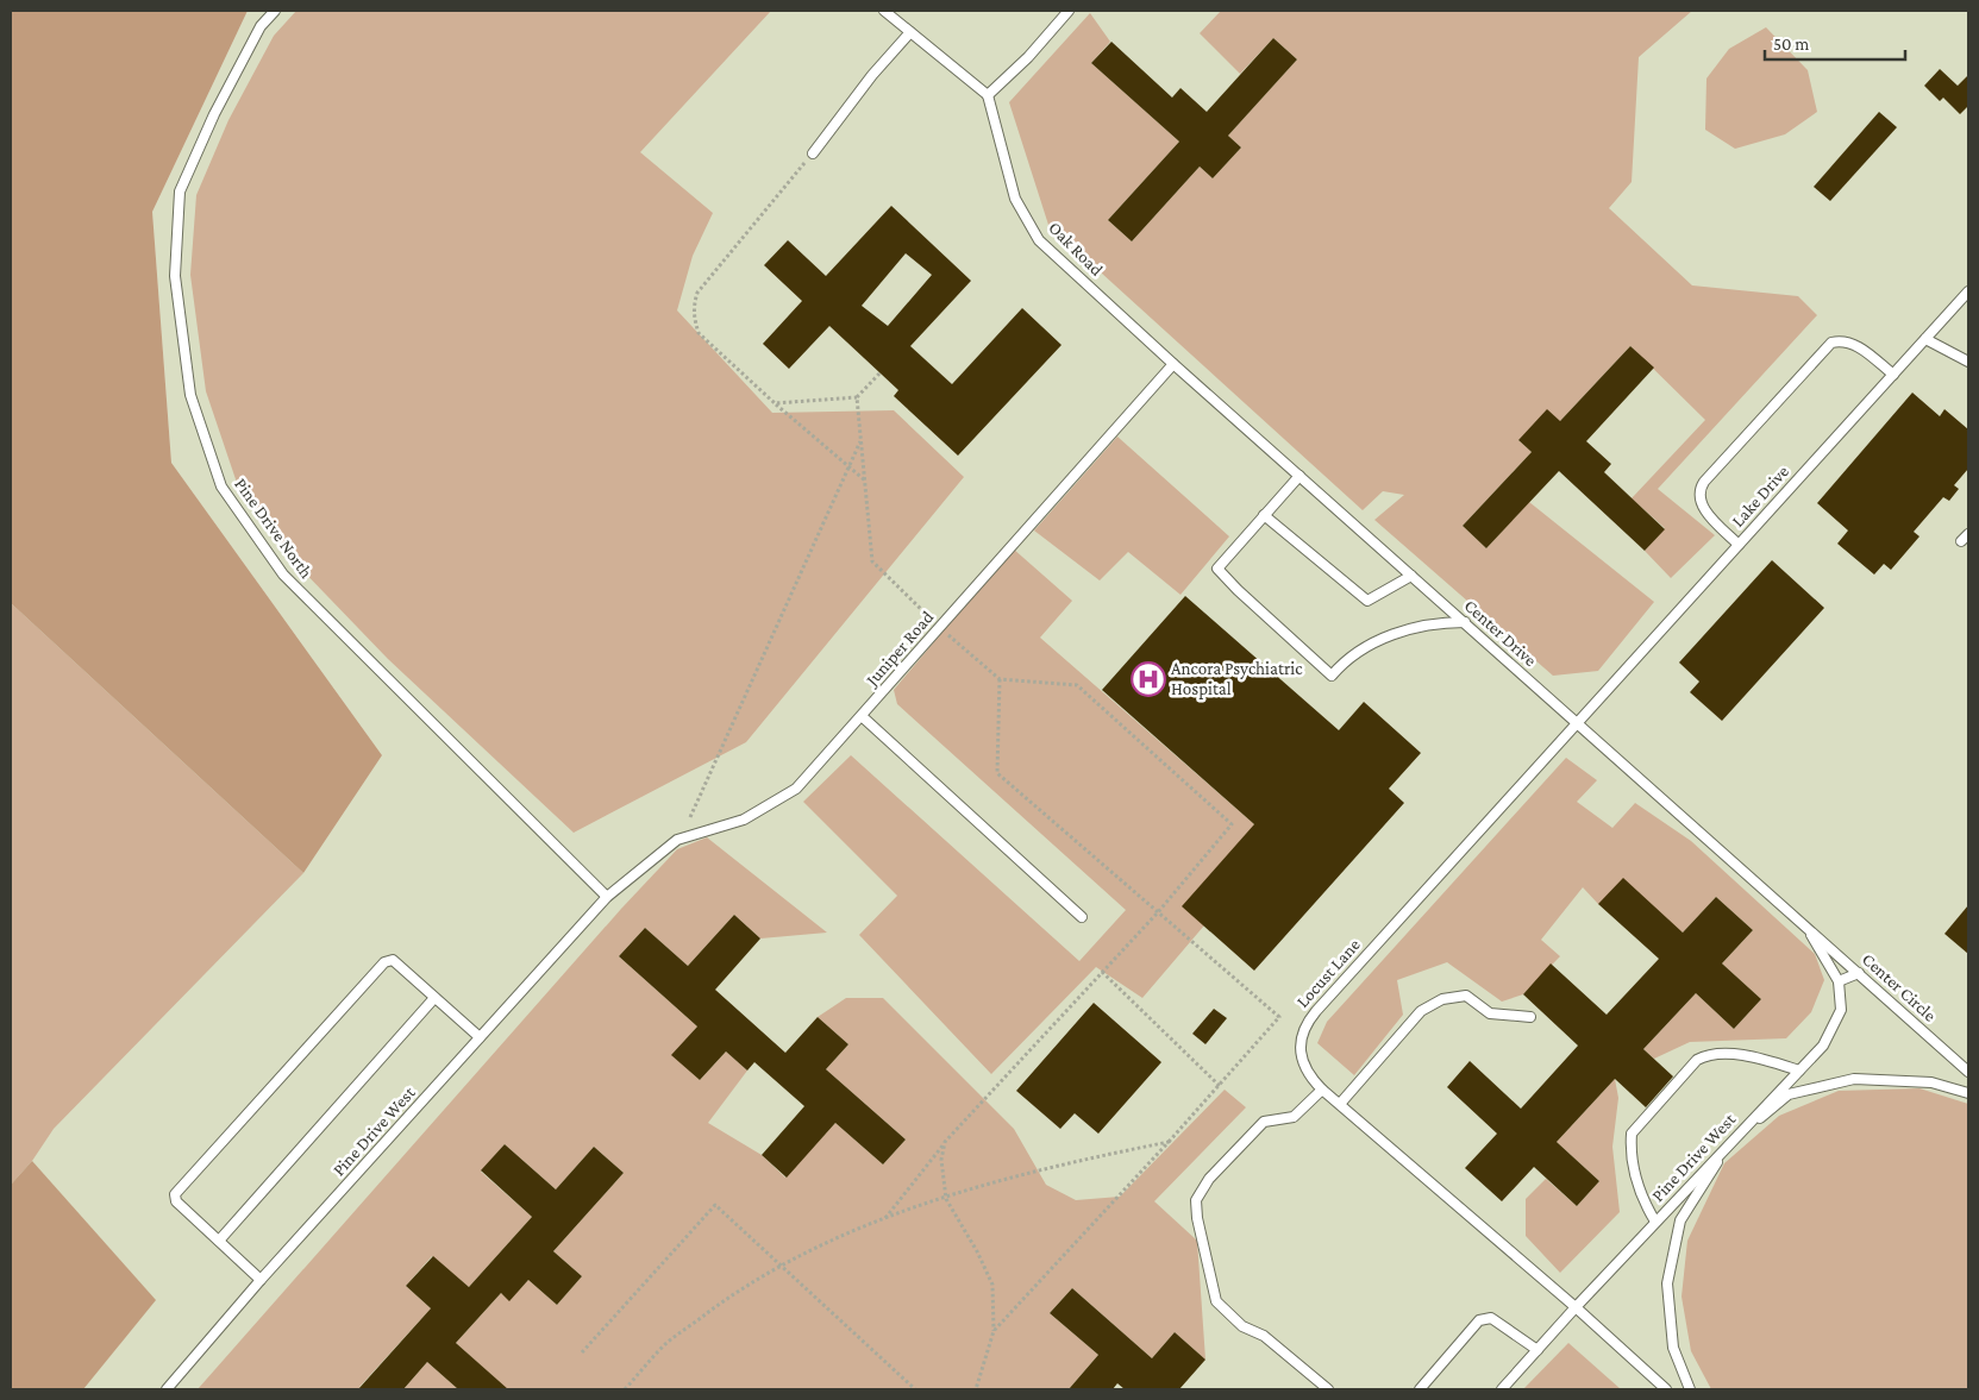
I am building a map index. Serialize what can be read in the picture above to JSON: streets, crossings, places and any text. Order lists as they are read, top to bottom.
{
  "streets": {
    "lane": [
      "Oak Road",
      "Lake Drive",
      "Pine Drive North",
      "Center Drive",
      "Juniper Road",
      "Locust Lane",
      "Center Circle",
      "Pine Drive West"
    ]
  },
  "crossings": [
    ["Oak Road", "Center Drive"],
    ["Oak Road", "Juniper Road"],
    ["Lake Drive", "Center Drive"],
    ["Lake Drive", "Locust Lane"],
    ["Pine Drive North", "Juniper Road"],
    ["Pine Drive North", "Pine Drive West"],
    ["Center Drive", "Juniper Road"],
    ["Center Drive", "Locust Lane"],
    ["Center Drive", "Center Circle"],
    ["Center Drive", "Pine Drive West"],
    ["Juniper Road", "Pine Drive West"],
    ["Locust Lane", "Pine Drive West"],
    ["Center Circle", "Pine Drive West"]
  ],
  "places": {
    "hospital": ["Ancora Psychiatric Hospital"]
  },
  "scale_bar": "50 m"
}
